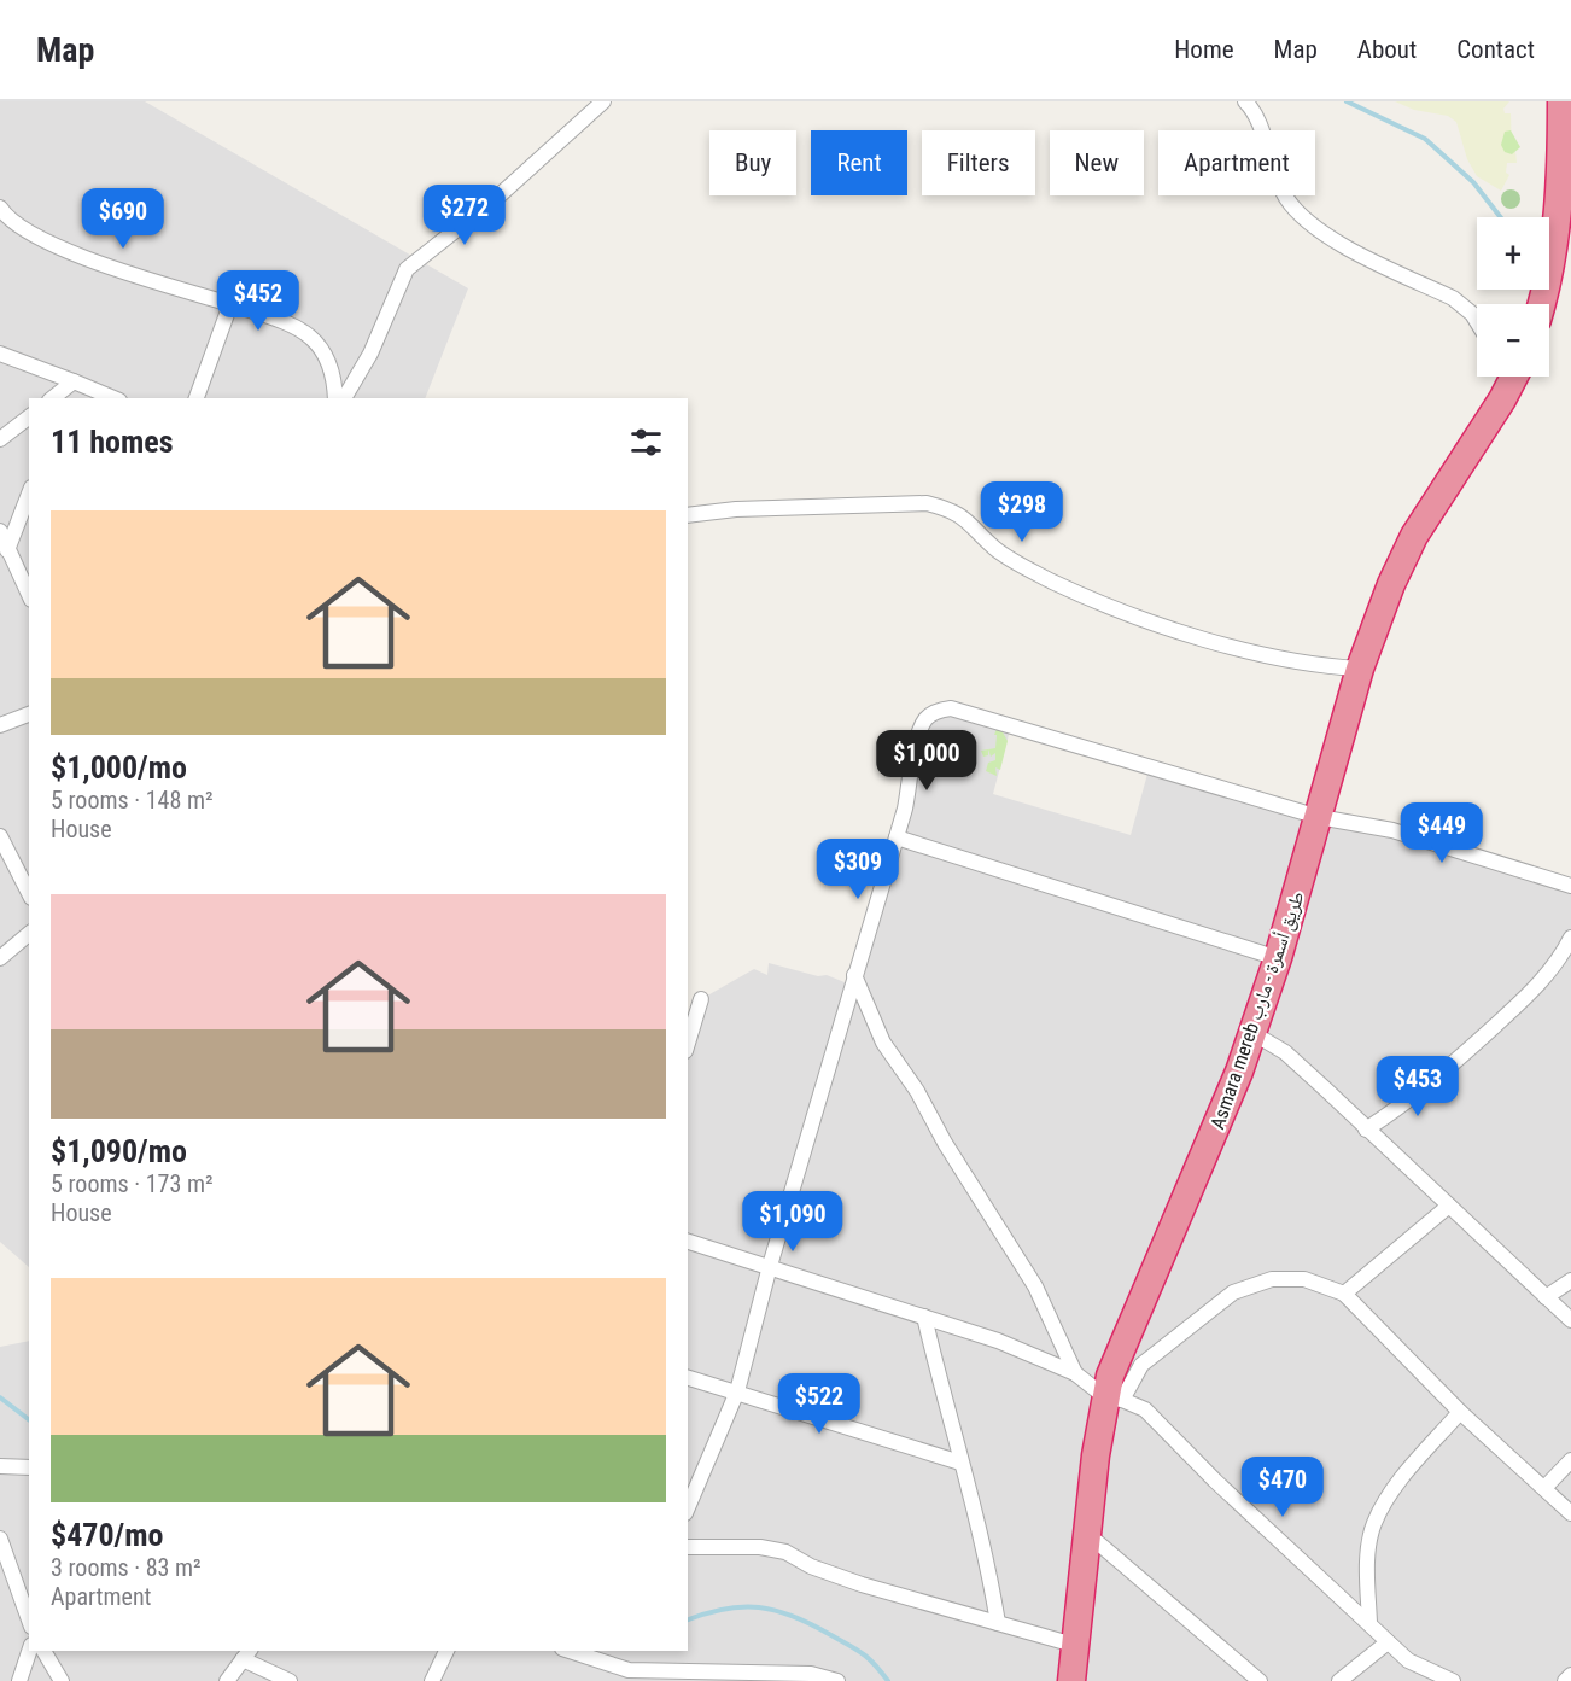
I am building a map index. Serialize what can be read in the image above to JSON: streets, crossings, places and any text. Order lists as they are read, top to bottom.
{
  "streets": {
    "highway": ["Asmara mereb طريق أسمرة - مارب"]
  },
  "page": {
    "header": "Map",
    "nav": [
      "Home",
      "Map",
      "About",
      "Contact"
    ],
    "chip": [
      "Buy",
      "Rent",
      "Filters",
      "New",
      "Apartment"
    ],
    "price": [
      "$272",
      "$690",
      "$452",
      "$298",
      "$1,000",
      "$449",
      "$309",
      "$453",
      "$1,090",
      "$522",
      "$470"
    ],
    "map_buttons": ["+", "−"],
    "heading": "11 homes",
    "list": [
      {
        "name": "$1,000/mo",
        "note": "5 rooms · 148 m² · House"
      },
      {
        "name": "$1,090/mo",
        "note": "5 rooms · 173 m² · House"
      },
      {
        "name": "$470/mo",
        "note": "3 rooms · 83 m² · Apartment"
      }
    ]
  }
}
